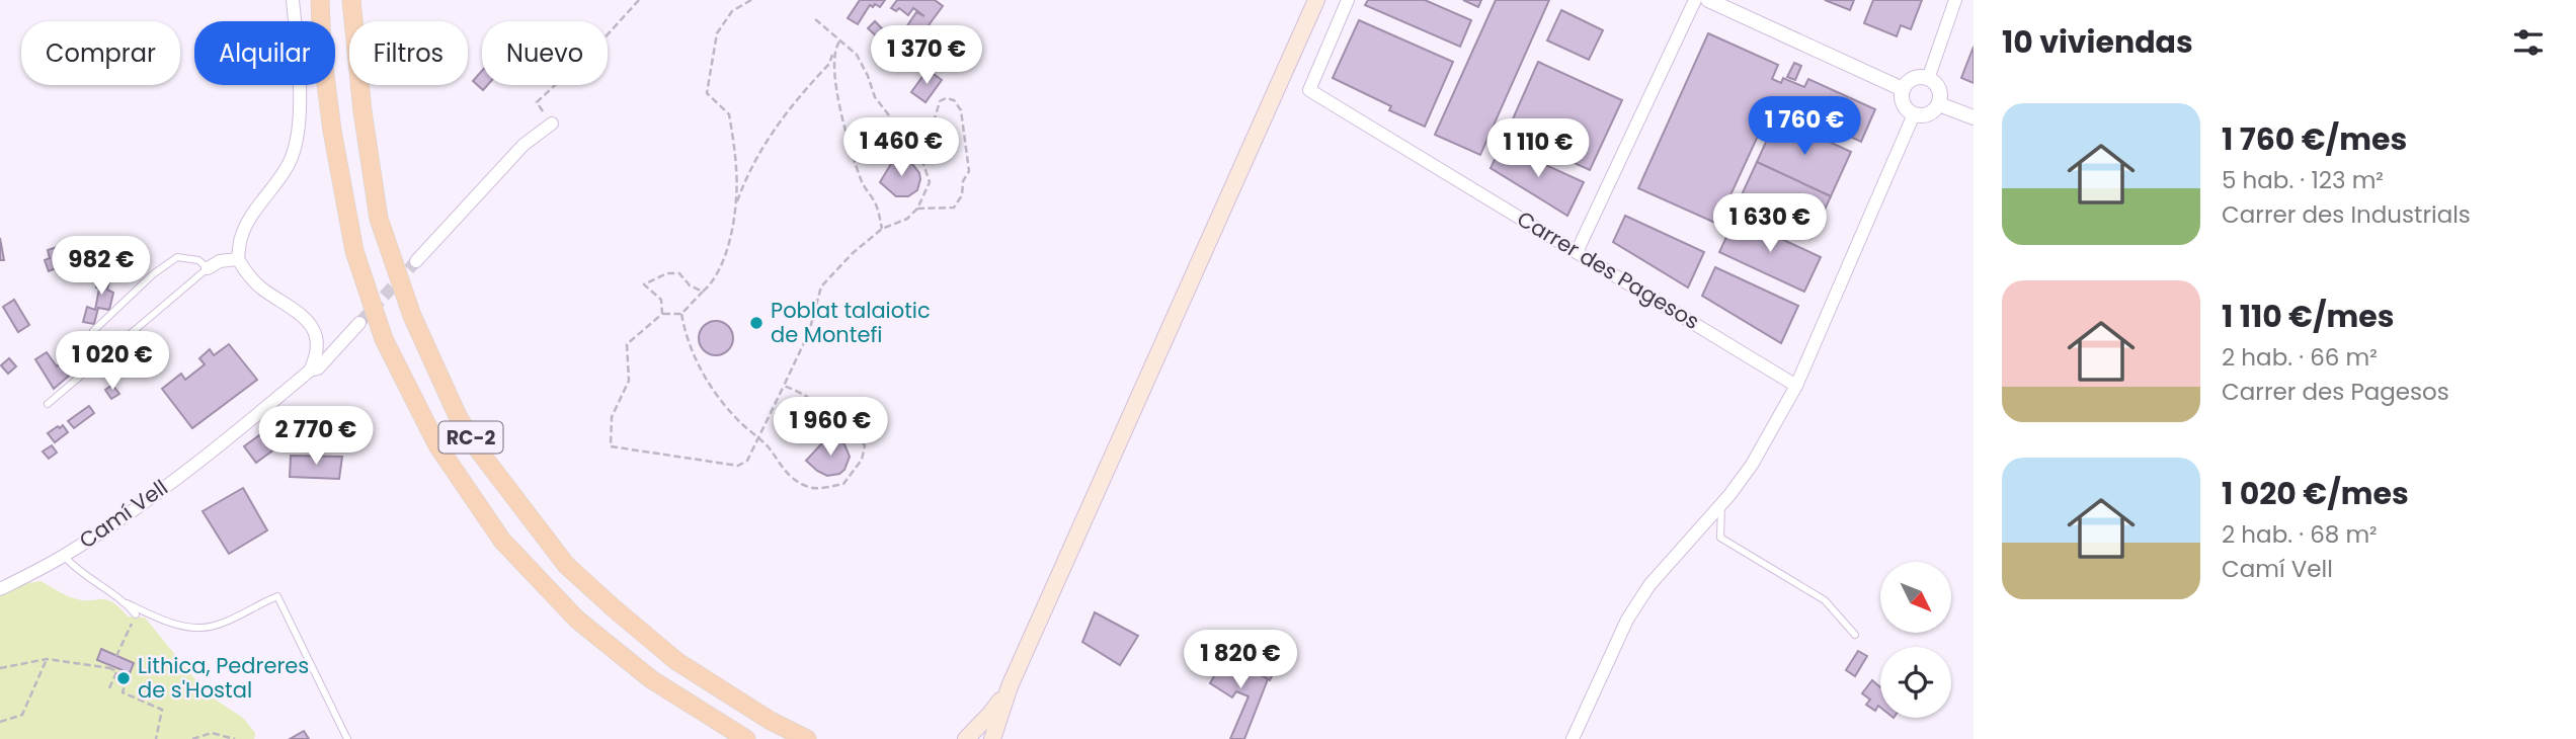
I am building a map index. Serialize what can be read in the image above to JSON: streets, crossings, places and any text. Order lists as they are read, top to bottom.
{
  "streets": {
    "main road": ["RC-2"],
    "street": ["Carrer des Pagesos", "Camí Vell"]
  },
  "places": ["Poblat talaiotic de Montefi", "Lithica, Pedreres de s'Hostal"],
  "north": "bottom right",
  "page": {
    "heading": "10 viviendas",
    "chip": [
      "Comprar",
      "Alquilar",
      "Filtros",
      "Nuevo"
    ],
    "price": [
      "1 370 €",
      "1 760 €",
      "1 460 €",
      "1 110 €",
      "1 630 €",
      "982 €",
      "1 020 €",
      "1 960 €",
      "2 770 €",
      "1 820 €"
    ],
    "list": [
      {
        "name": "1 760 €/mes",
        "note": "5 hab. · 123 m² · Carrer des Industrials"
      },
      {
        "name": "1 110 €/mes",
        "note": "2 hab. · 66 m² · Carrer des Pagesos"
      },
      {
        "name": "1 020 €/mes",
        "note": "2 hab. · 68 m² · Camí Vell"
      }
    ]
  }
}
